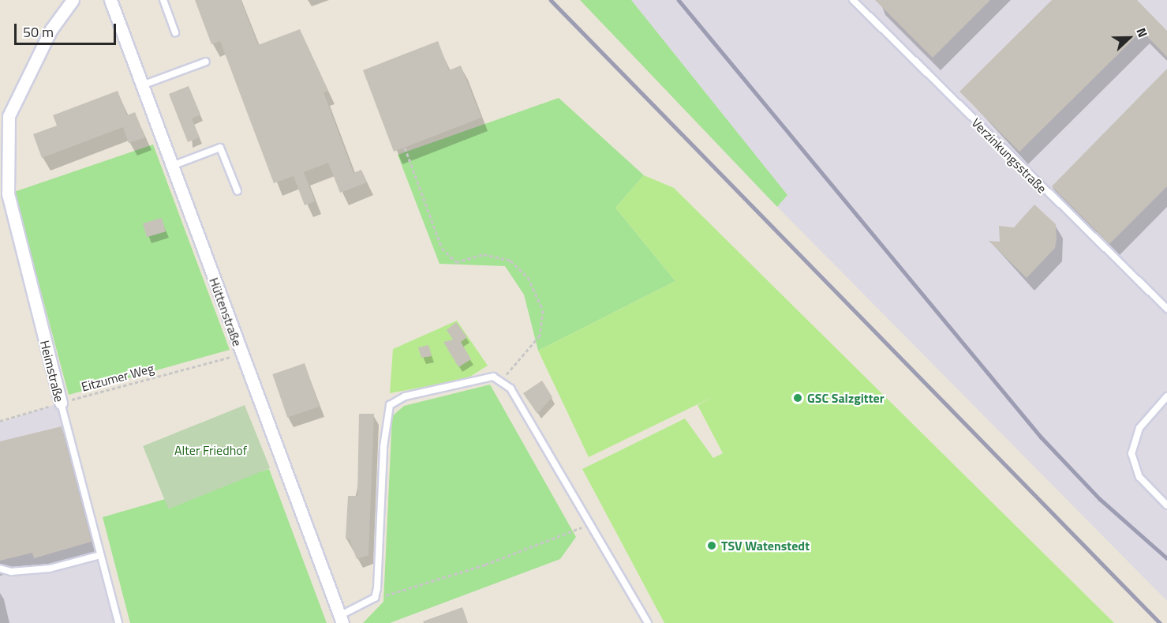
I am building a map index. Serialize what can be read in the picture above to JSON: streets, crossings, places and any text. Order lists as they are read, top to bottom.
{
  "streets": {
    "street": ["Hüttenstraße", "Heimstraße"],
    "lane": ["Verzinkungsstraße"],
    "path": ["Eitzumer Weg"]
  },
  "crossings": [
    ["Hüttenstraße", "Eitzumer Weg"],
    ["Heimstraße", "Eitzumer Weg"]
  ],
  "parks": ["Alter Friedhof"],
  "places": ["GSC Salzgitter", "TSV Watenstedt"],
  "scale_bar": "50 m",
  "north": "right"
}
